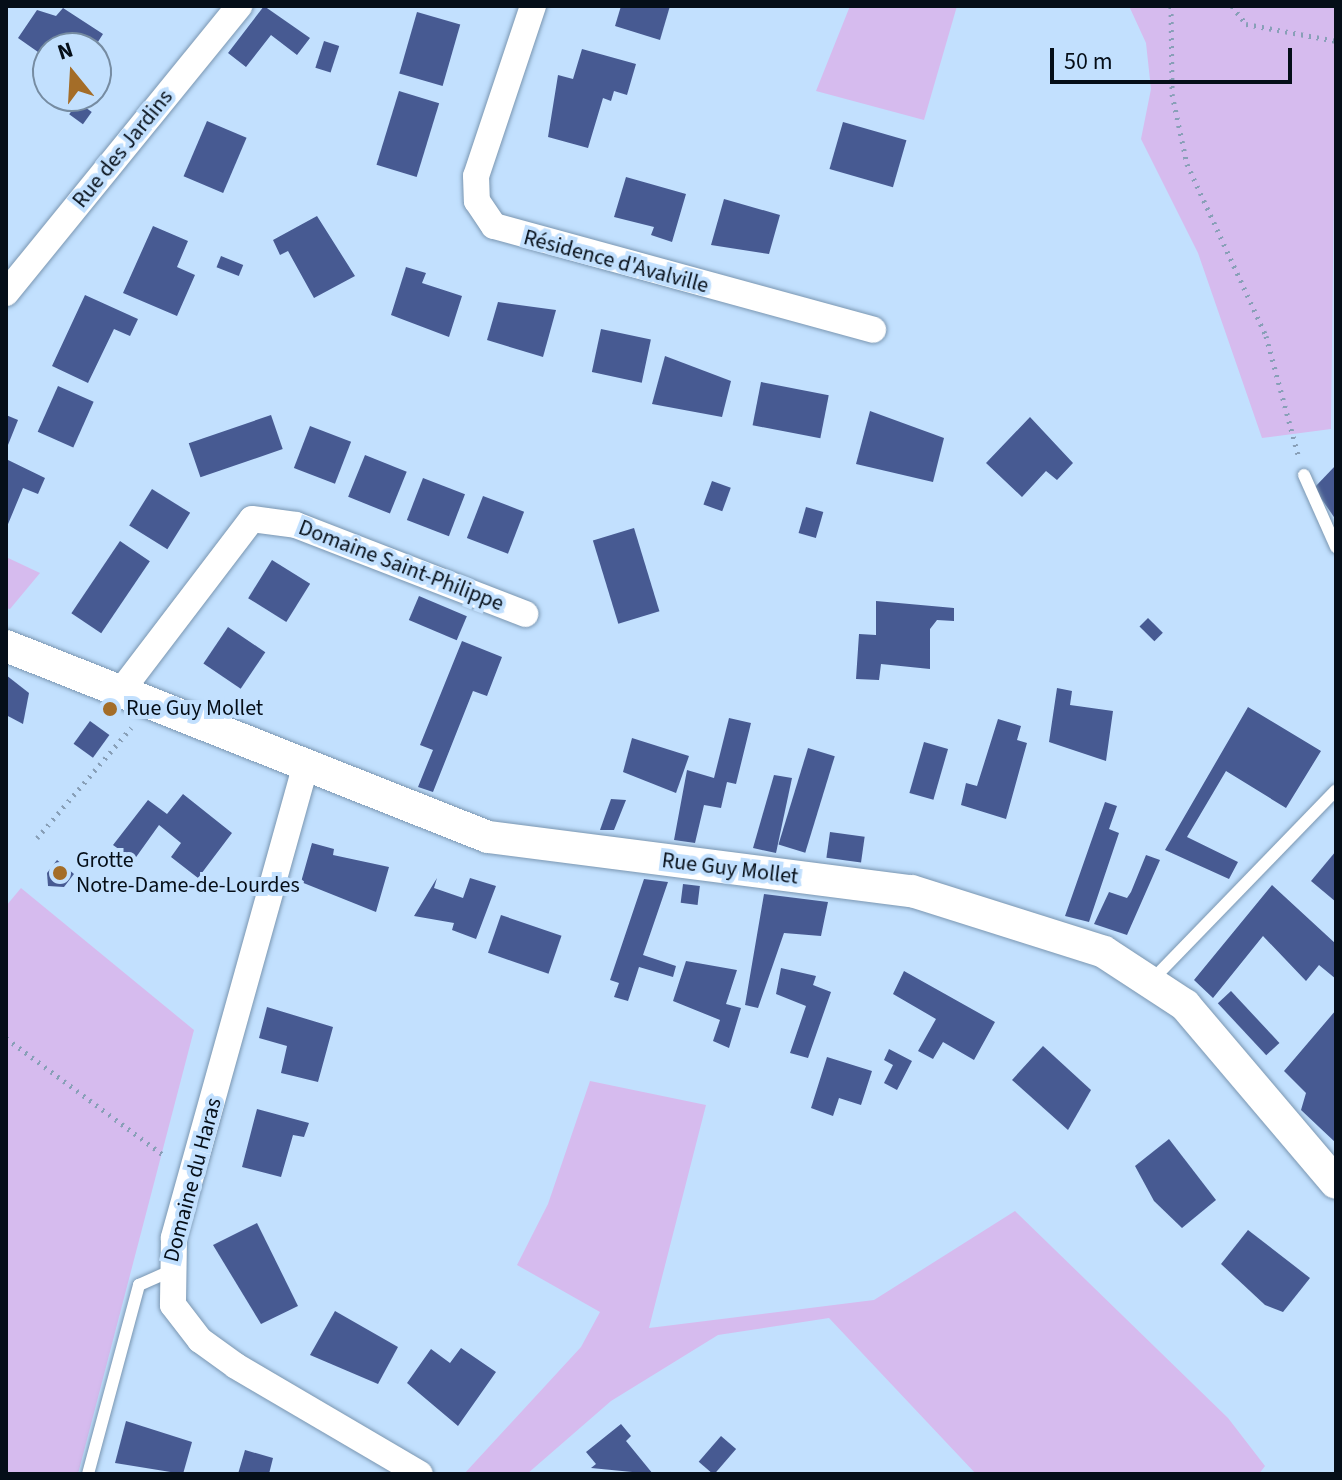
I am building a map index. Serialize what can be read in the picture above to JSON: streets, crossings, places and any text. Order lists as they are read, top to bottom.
{
  "streets": {
    "street": [
      "Rue des Jardins",
      "Résidence d'Avalville",
      "Domaine Saint-Philippe",
      "Rue Guy Mollet",
      "Domaine du Haras"
    ]
  },
  "crossings": [
    ["Domaine Saint-Philippe", "Rue Guy Mollet"],
    ["Rue Guy Mollet", "Domaine du Haras"]
  ],
  "places": ["Rue Guy Mollet", "Grotte Notre-Dame-de-Lourdes"],
  "scale_bar": "50 m",
  "north": "top"
}
